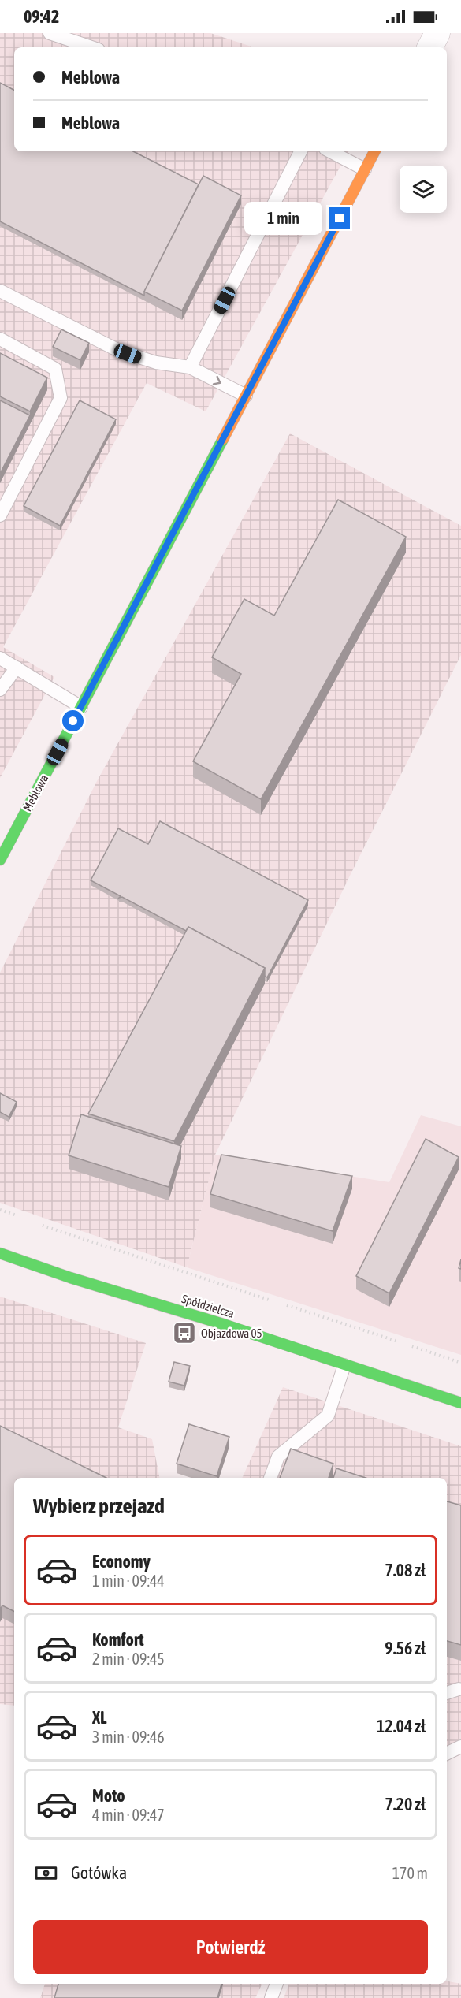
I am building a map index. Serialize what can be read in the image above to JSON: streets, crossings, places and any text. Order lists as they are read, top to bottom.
{
  "streets": {
    "street": ["Meblowa", "Spółdzielcza"]
  },
  "places": {
    "bus stop": ["Objazdowa 05"]
  },
  "page": {
    "status": "09:42",
    "banner": ["Meblowa", "Meblowa"],
    "bubble": "1 min",
    "heading": "Wybierz przejazd",
    "list": [
      {
        "name": "Economy",
        "note": "1 min · 09:44",
        "value": "7.08 zł"
      },
      {
        "name": "Komfort",
        "note": "2 min · 09:45",
        "value": "9.56 zł"
      },
      {
        "name": "XL",
        "note": "3 min · 09:46",
        "value": "12.04 zł"
      },
      {
        "name": "Moto",
        "note": "4 min · 09:47",
        "value": "7.20 zł"
      }
    ],
    "pay": ["Gotówka", "170 m"],
    "buttons": "Potwierdź"
  }
}
